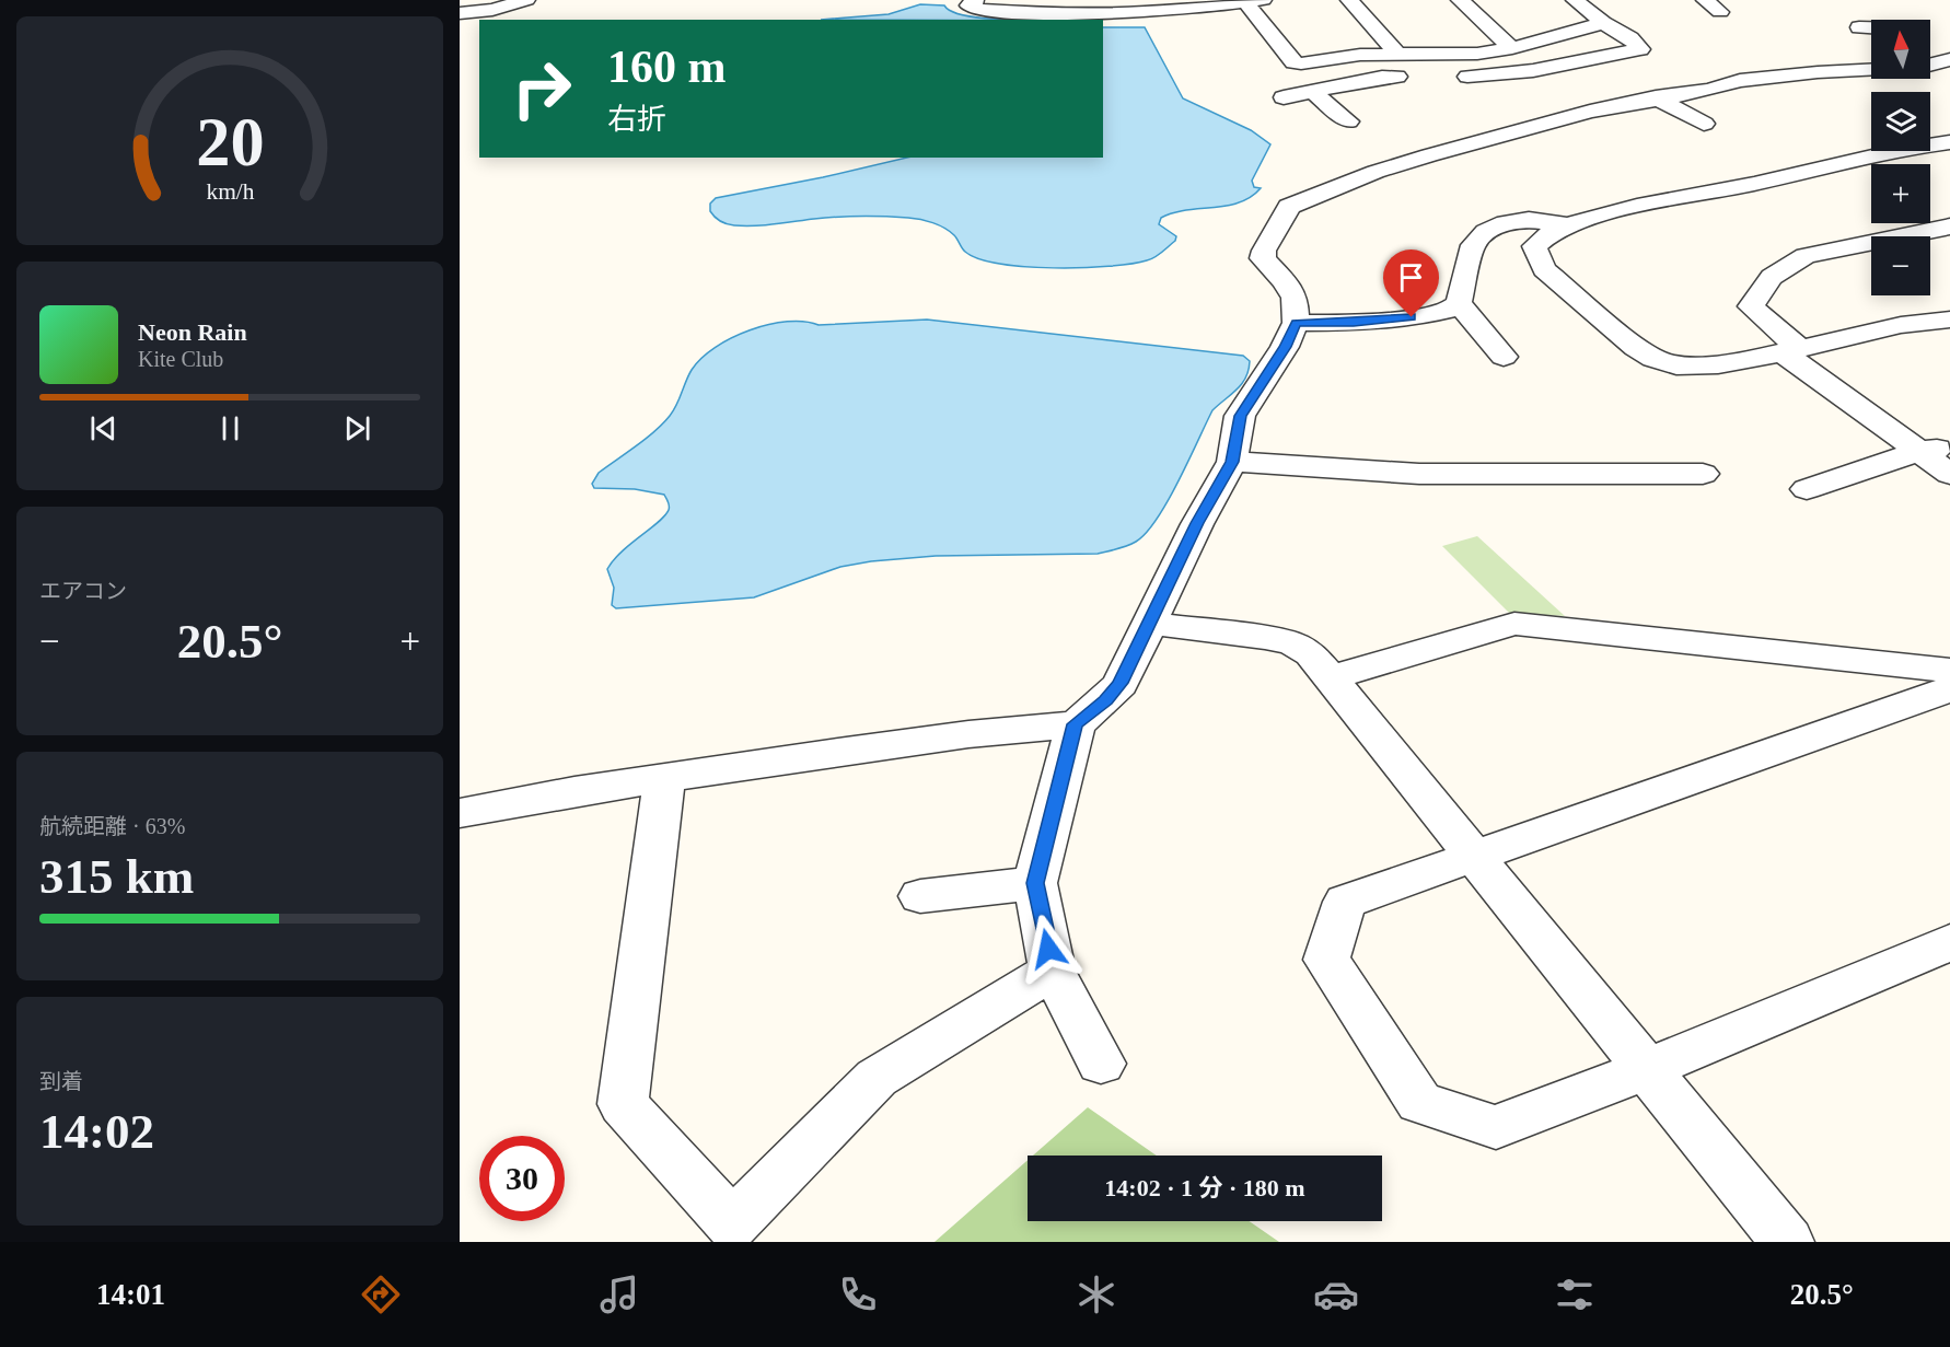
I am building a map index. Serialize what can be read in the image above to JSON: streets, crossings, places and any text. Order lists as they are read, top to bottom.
{
  "north": "top",
  "page": {
    "map_buttons": ["+", "−"],
    "turn": ["160 m", "右折"],
    "song": ["Neon Rain", "Kite Club"],
    "tile": [
      "エアコン",
      ["航続距離 · 63%", "315 km"],
      ["到着", "14:02"]
    ],
    "heat": ["−", "20.5°", "+"],
    "limit": "30",
    "trip": "14:02 · 1 分 · 180 m",
    "tabs": ["14:01", "20.5°"],
    "gauge": ["20", "km/h"]
  }
}
